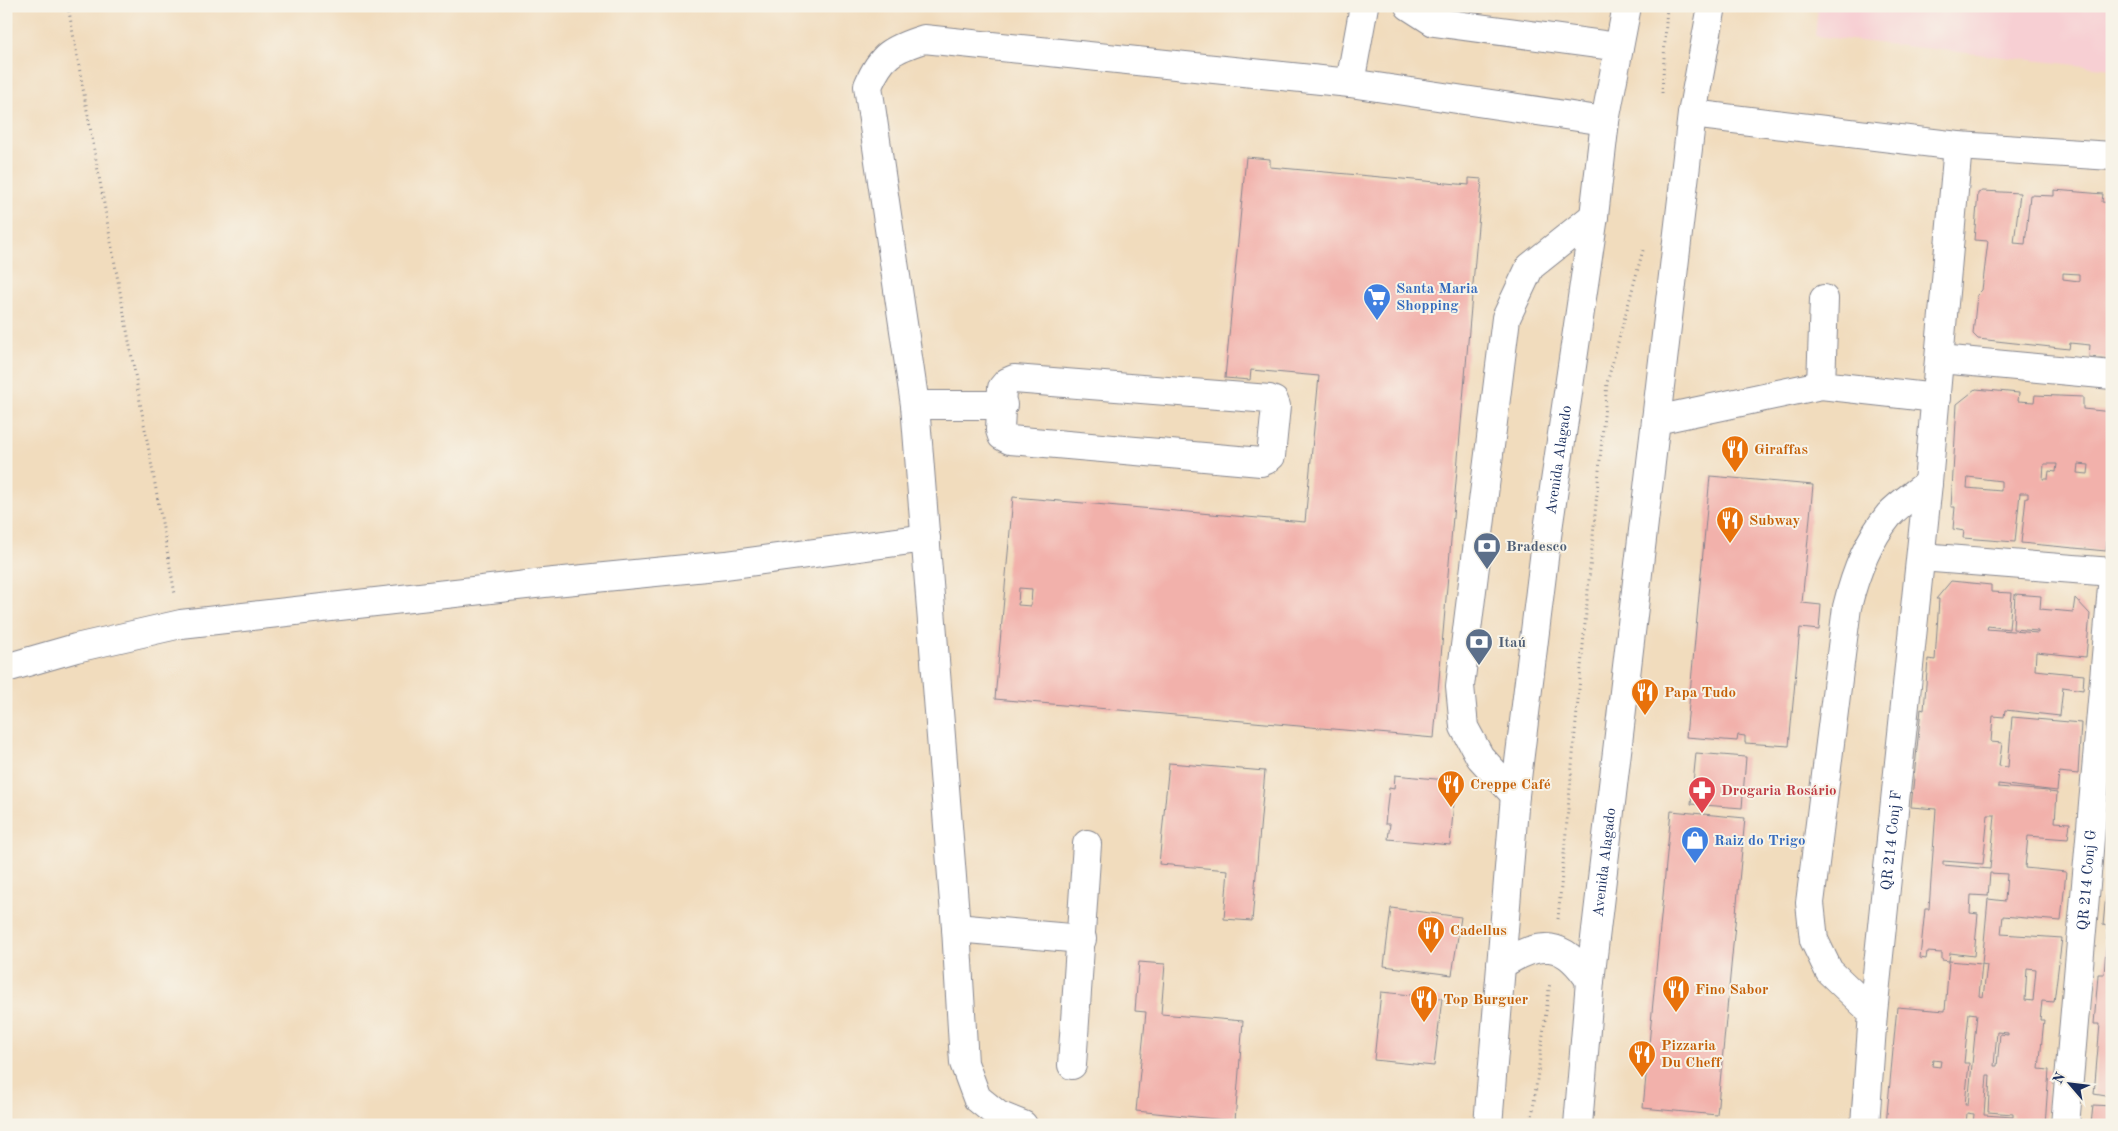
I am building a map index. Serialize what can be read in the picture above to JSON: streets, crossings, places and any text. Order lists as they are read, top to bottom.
{
  "streets": {
    "street": ["Avenida Alagado", "QR 214 Conj F", "QR 214 Conj G"]
  },
  "places": {
    "supermarket": ["Santa Maria Shopping"],
    "restaurant": [
      "Giraffas",
      "Subway",
      "Papa Tudo",
      "Creppe Café",
      "Cadellus",
      "Fino Sabor",
      "Top Burguer",
      "Pizzaria Du Cheff"
    ],
    "bank": ["Bradesco", "Itaú"],
    "pharmacy": ["Drogaria Rosário"],
    "shop": ["Raiz do Trigo"]
  },
  "north": "top left"
}
